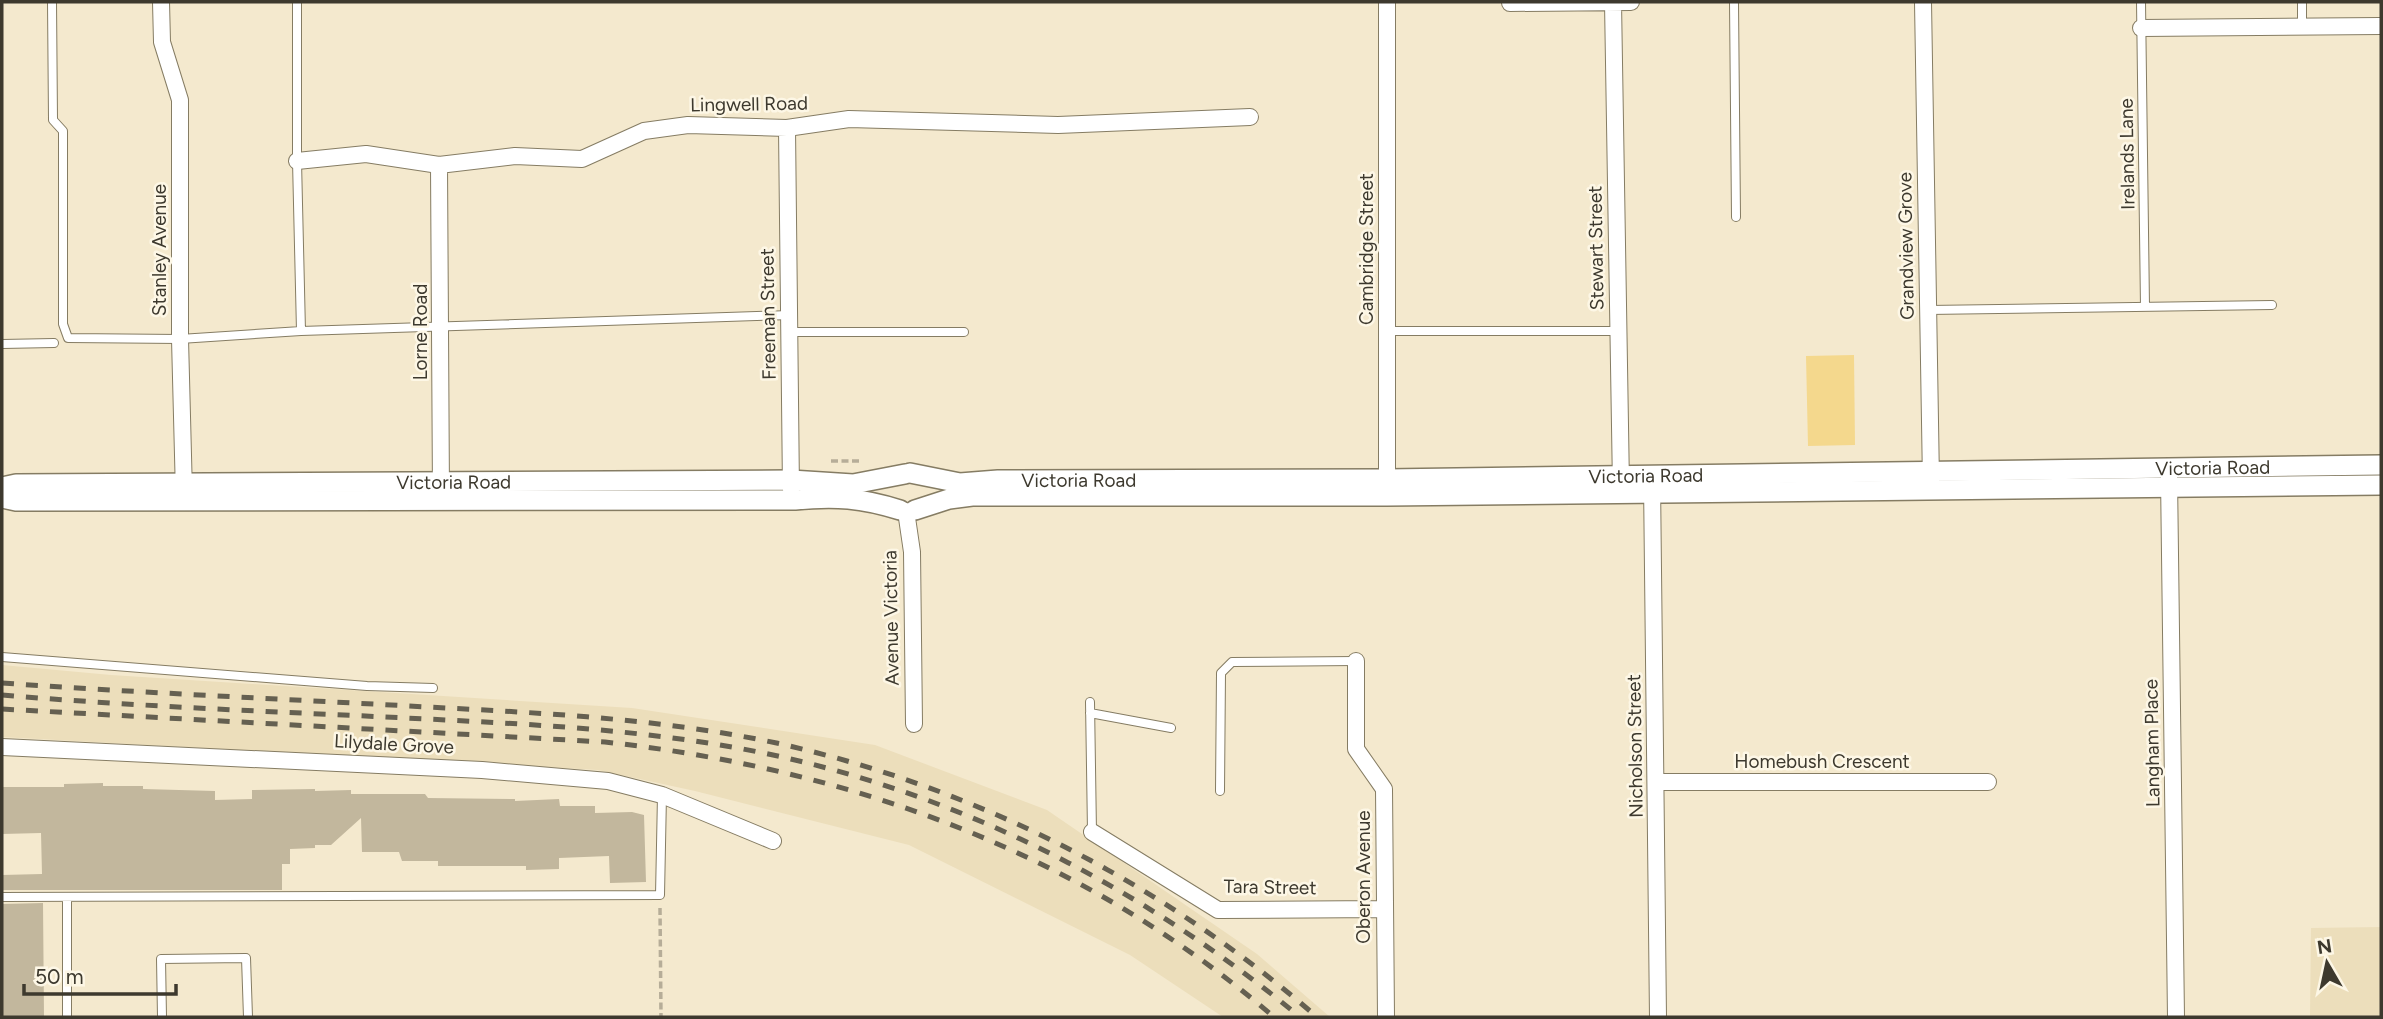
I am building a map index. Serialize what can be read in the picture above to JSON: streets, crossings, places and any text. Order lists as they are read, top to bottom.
{
  "streets": {
    "street": [
      "Lingwell Road",
      "Grandview Grove",
      "Stewart Street",
      "Cambridge Street",
      "Stanley Avenue",
      "Freeman Street",
      "Lorne Road",
      "Victoria Road",
      "Avenue Victoria",
      "Langham Place",
      "Lilydale Grove",
      "Nicholson Street",
      "Homebush Crescent",
      "Oberon Avenue",
      "Tara Street"
    ],
    "lane": ["Irelands Lane"]
  },
  "crossings": [
    ["Lingwell Road", "Freeman Street"],
    ["Lingwell Road", "Lorne Road"],
    ["Grandview Grove", "Victoria Road"],
    ["Stewart Street", "Victoria Road"],
    ["Cambridge Street", "Victoria Road"],
    ["Stanley Avenue", "Victoria Road"],
    ["Freeman Street", "Victoria Road"],
    ["Lorne Road", "Victoria Road"],
    ["Victoria Road", "Avenue Victoria"],
    ["Victoria Road", "Langham Place"],
    ["Victoria Road", "Nicholson Street"],
    ["Nicholson Street", "Homebush Crescent"],
    ["Oberon Avenue", "Tara Street"]
  ],
  "scale_bar": "50 m",
  "north": "top"
}
